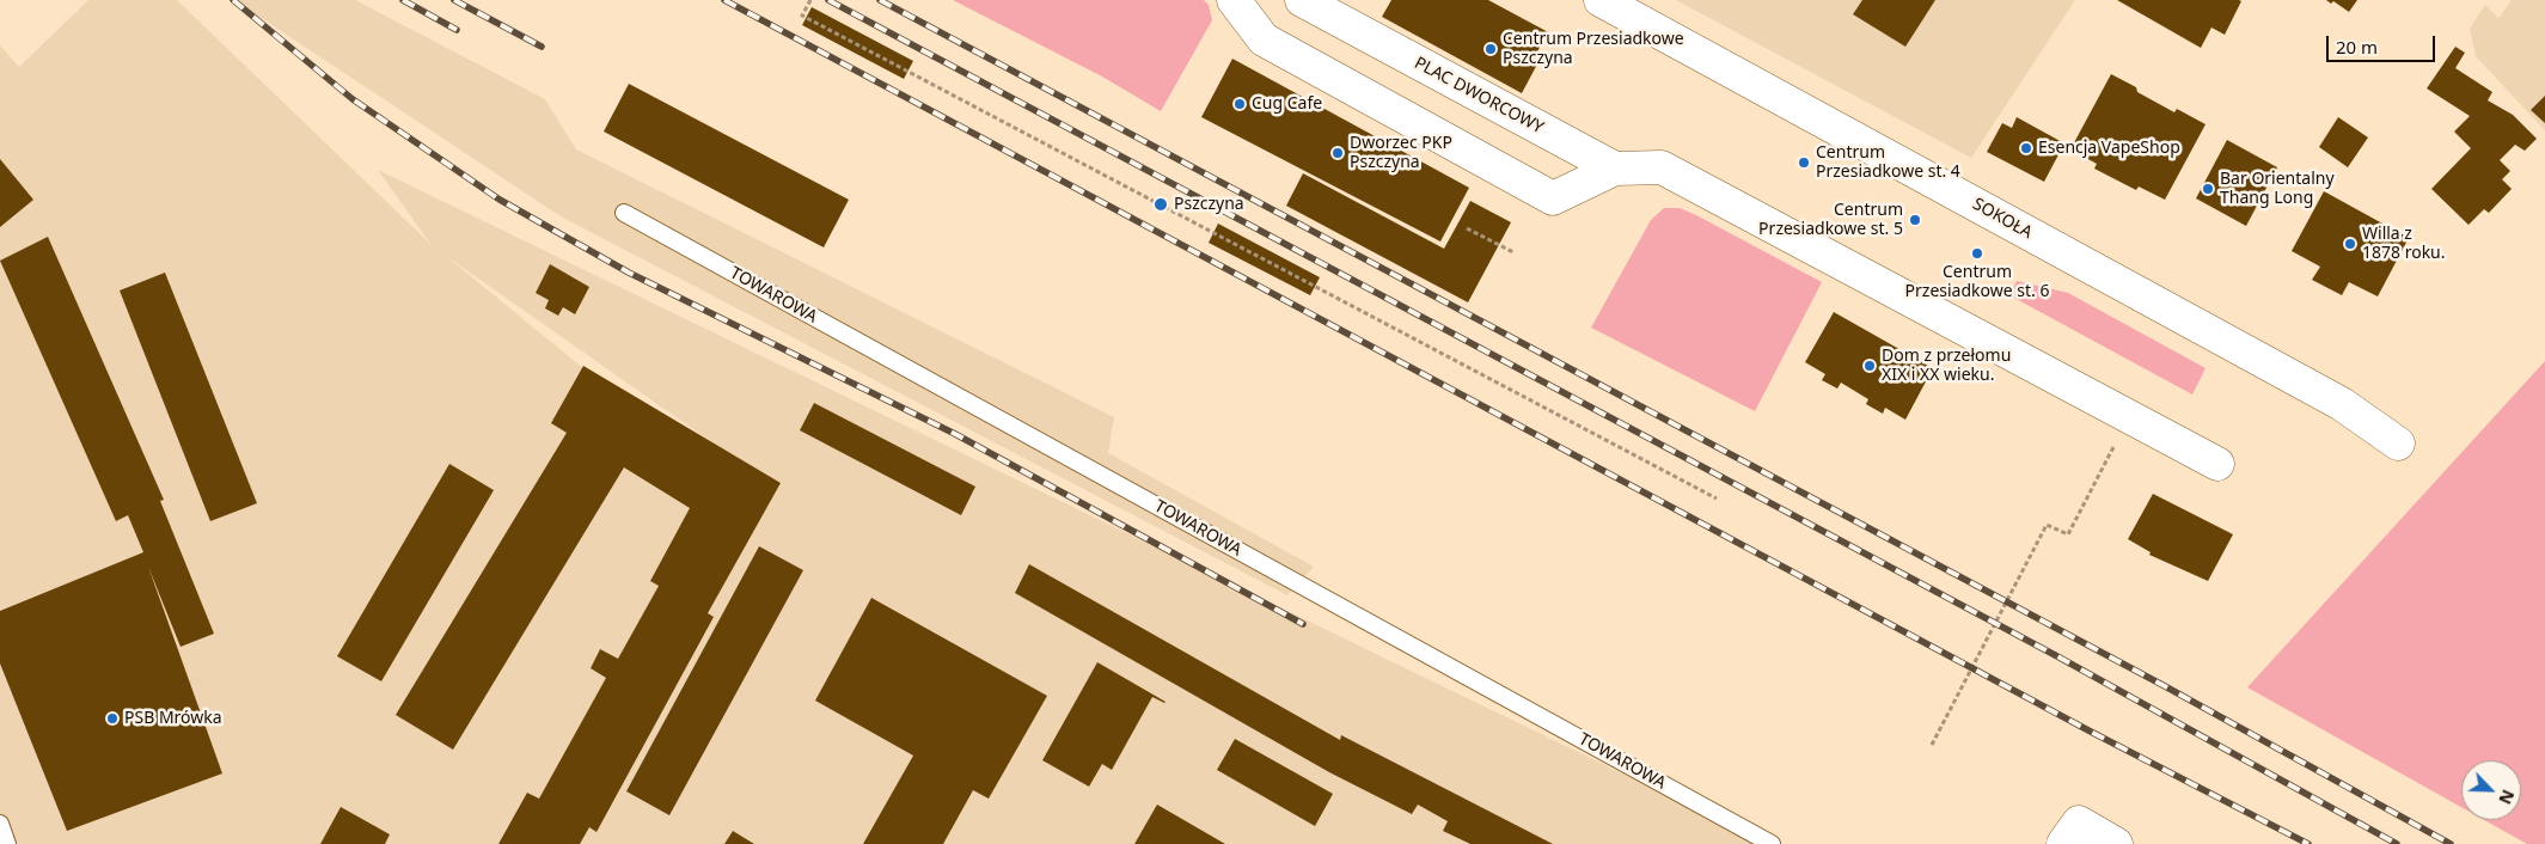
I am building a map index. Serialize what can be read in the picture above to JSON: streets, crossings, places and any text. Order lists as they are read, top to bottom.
{
  "streets": {
    "street": ["PLAC DWORCOWY", "SOKOŁA"],
    "lane": ["TOWAROWA"]
  },
  "places": [
    "Centrum Przesiadkowe Pszczyna",
    "Cug Cafe",
    "Esencja VapeShop",
    "Dworzec PKP Pszczyna",
    "Centrum Przesiadkowe st. 4",
    "Bar Orientalny Thang Long",
    "Pszczyna",
    "Centrum Przesiadkowe st. 5",
    "Willa z 1878 roku.",
    "Centrum Przesiadkowe st. 6",
    "Dom z przełomu XIX i XX wieku.",
    "PSB Mrówka"
  ],
  "scale_bar": "20 m",
  "north": "bottom right"
}
